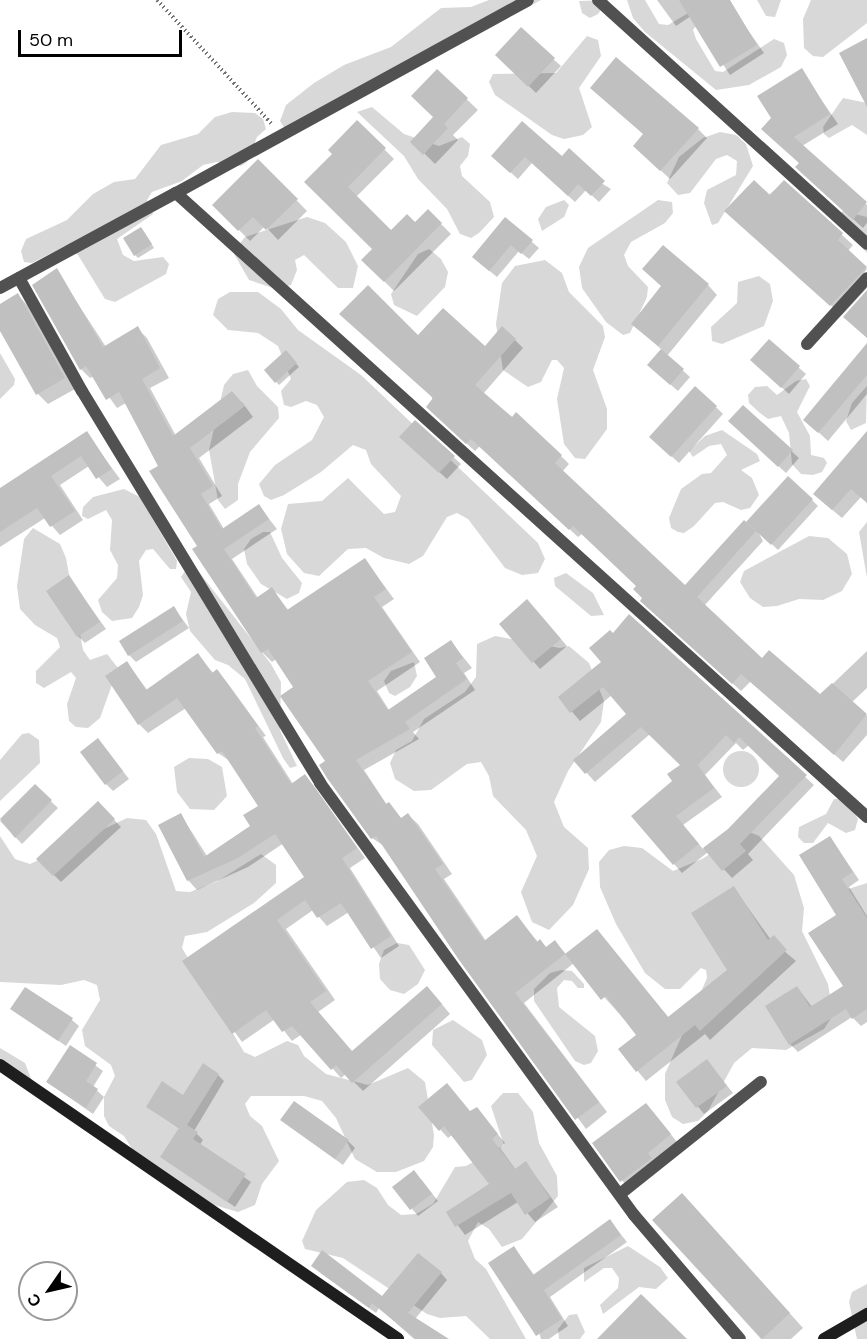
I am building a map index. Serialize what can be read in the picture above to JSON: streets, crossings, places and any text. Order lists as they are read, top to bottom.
{
  "scale_bar": "50 m",
  "north": "bottom left"
}
